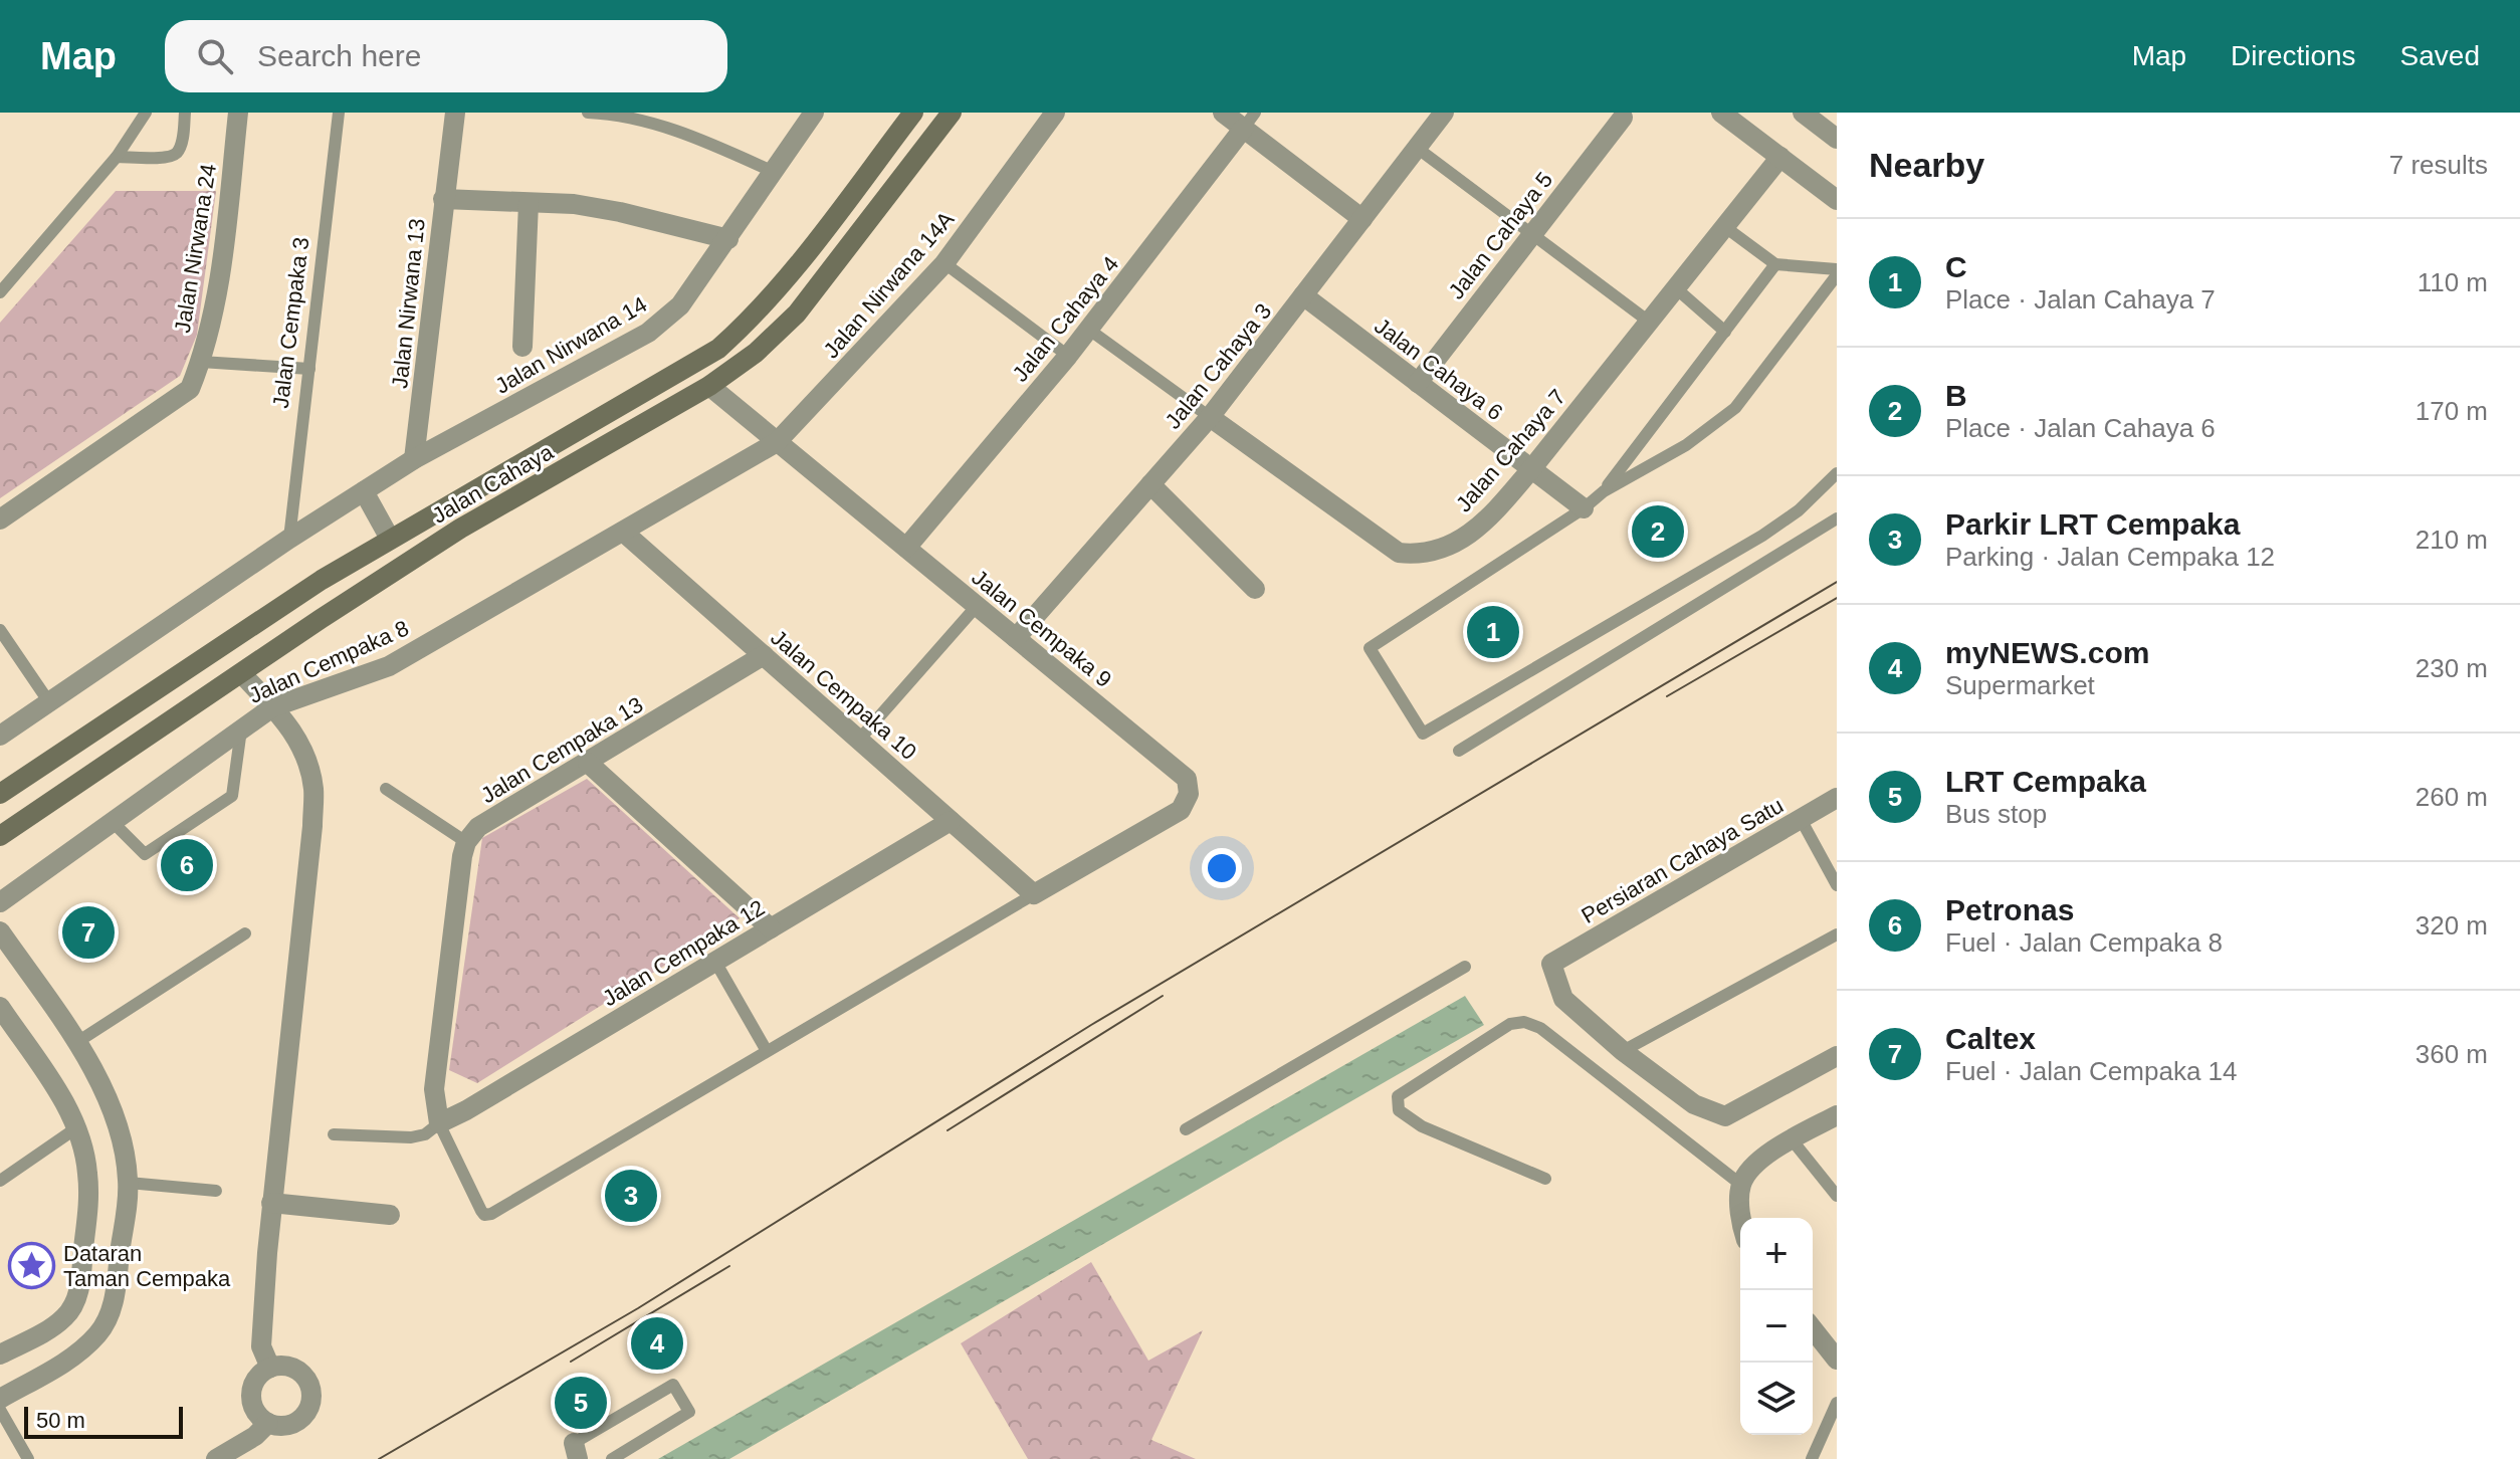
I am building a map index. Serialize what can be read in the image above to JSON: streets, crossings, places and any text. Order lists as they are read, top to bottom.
{
  "streets": {
    "main road": ["Jalan Cahaya"],
    "street": [
      "Jalan Cahaya 5",
      "Jalan Nirwana 24",
      "Jalan Nirwana 14A",
      "Jalan Nirwana 13",
      "Jalan Cahaya 4",
      "Jalan Nirwana 14",
      "Jalan Cahaya 3",
      "Jalan Cahaya 6",
      "Jalan Cahaya 7",
      "Jalan Cempaka 9",
      "Jalan Cempaka 8",
      "Jalan Cempaka 10",
      "Jalan Cempaka 13",
      "Persiaran Cahaya Satu",
      "Jalan Cempaka 12"
    ],
    "lane": ["Jalan Cempaka 3"]
  },
  "crossings": [
    ["Jalan Cahaya 5", "Jalan Cahaya 6"],
    ["Jalan Nirwana 14A", "Jalan Cempaka 9"],
    ["Jalan Nirwana 14A", "Jalan Cempaka 8"],
    ["Jalan Nirwana 13", "Jalan Nirwana 14"],
    ["Jalan Cahaya 4", "Jalan Cempaka 9"],
    ["Jalan Cahaya 3", "Jalan Cahaya 6"],
    ["Jalan Cahaya 3", "Jalan Cahaya 7"],
    ["Jalan Cahaya 3", "Jalan Cempaka 9"],
    ["Jalan Cahaya 6", "Jalan Cahaya 7"],
    ["Jalan Cahaya", "Jalan Cempaka 9"],
    ["Jalan Cempaka 9", "Jalan Cempaka 8"],
    ["Jalan Cempaka 9", "Jalan Cempaka 10"],
    ["Jalan Cempaka 8", "Jalan Cempaka 10"],
    ["Jalan Cempaka 10", "Jalan Cempaka 13"],
    ["Jalan Cempaka 10", "Jalan Cempaka 12"]
  ],
  "places": {
    "place": ["Dataran Taman Cempaka"]
  },
  "scale_bar": "50 m",
  "page": {
    "header": "Map",
    "search": "Search here",
    "nav": ["Map", "Directions", "Saved"],
    "heading": ["Nearby", "7 results"],
    "list": [
      {
        "mark": "1",
        "name": "C",
        "note": "Place · Jalan Cahaya 7",
        "value": "110 m"
      },
      {
        "mark": "2",
        "name": "B",
        "note": "Place · Jalan Cahaya 6",
        "value": "170 m"
      },
      {
        "mark": "3",
        "name": "Parkir LRT Cempaka",
        "note": "Parking · Jalan Cempaka 12",
        "value": "210 m"
      },
      {
        "mark": "4",
        "name": "myNEWS.com",
        "note": "Supermarket",
        "value": "230 m"
      },
      {
        "mark": "5",
        "name": "LRT Cempaka",
        "note": "Bus stop",
        "value": "260 m"
      },
      {
        "mark": "6",
        "name": "Petronas",
        "note": "Fuel · Jalan Cempaka 8",
        "value": "320 m"
      },
      {
        "mark": "7",
        "name": "Caltex",
        "note": "Fuel · Jalan Cempaka 14",
        "value": "360 m"
      }
    ],
    "pins": [
      "2",
      "1",
      "6",
      "7",
      "3",
      "4",
      "5"
    ],
    "map_buttons": ["+", "−"],
    "scale": "50 m"
  }
}
